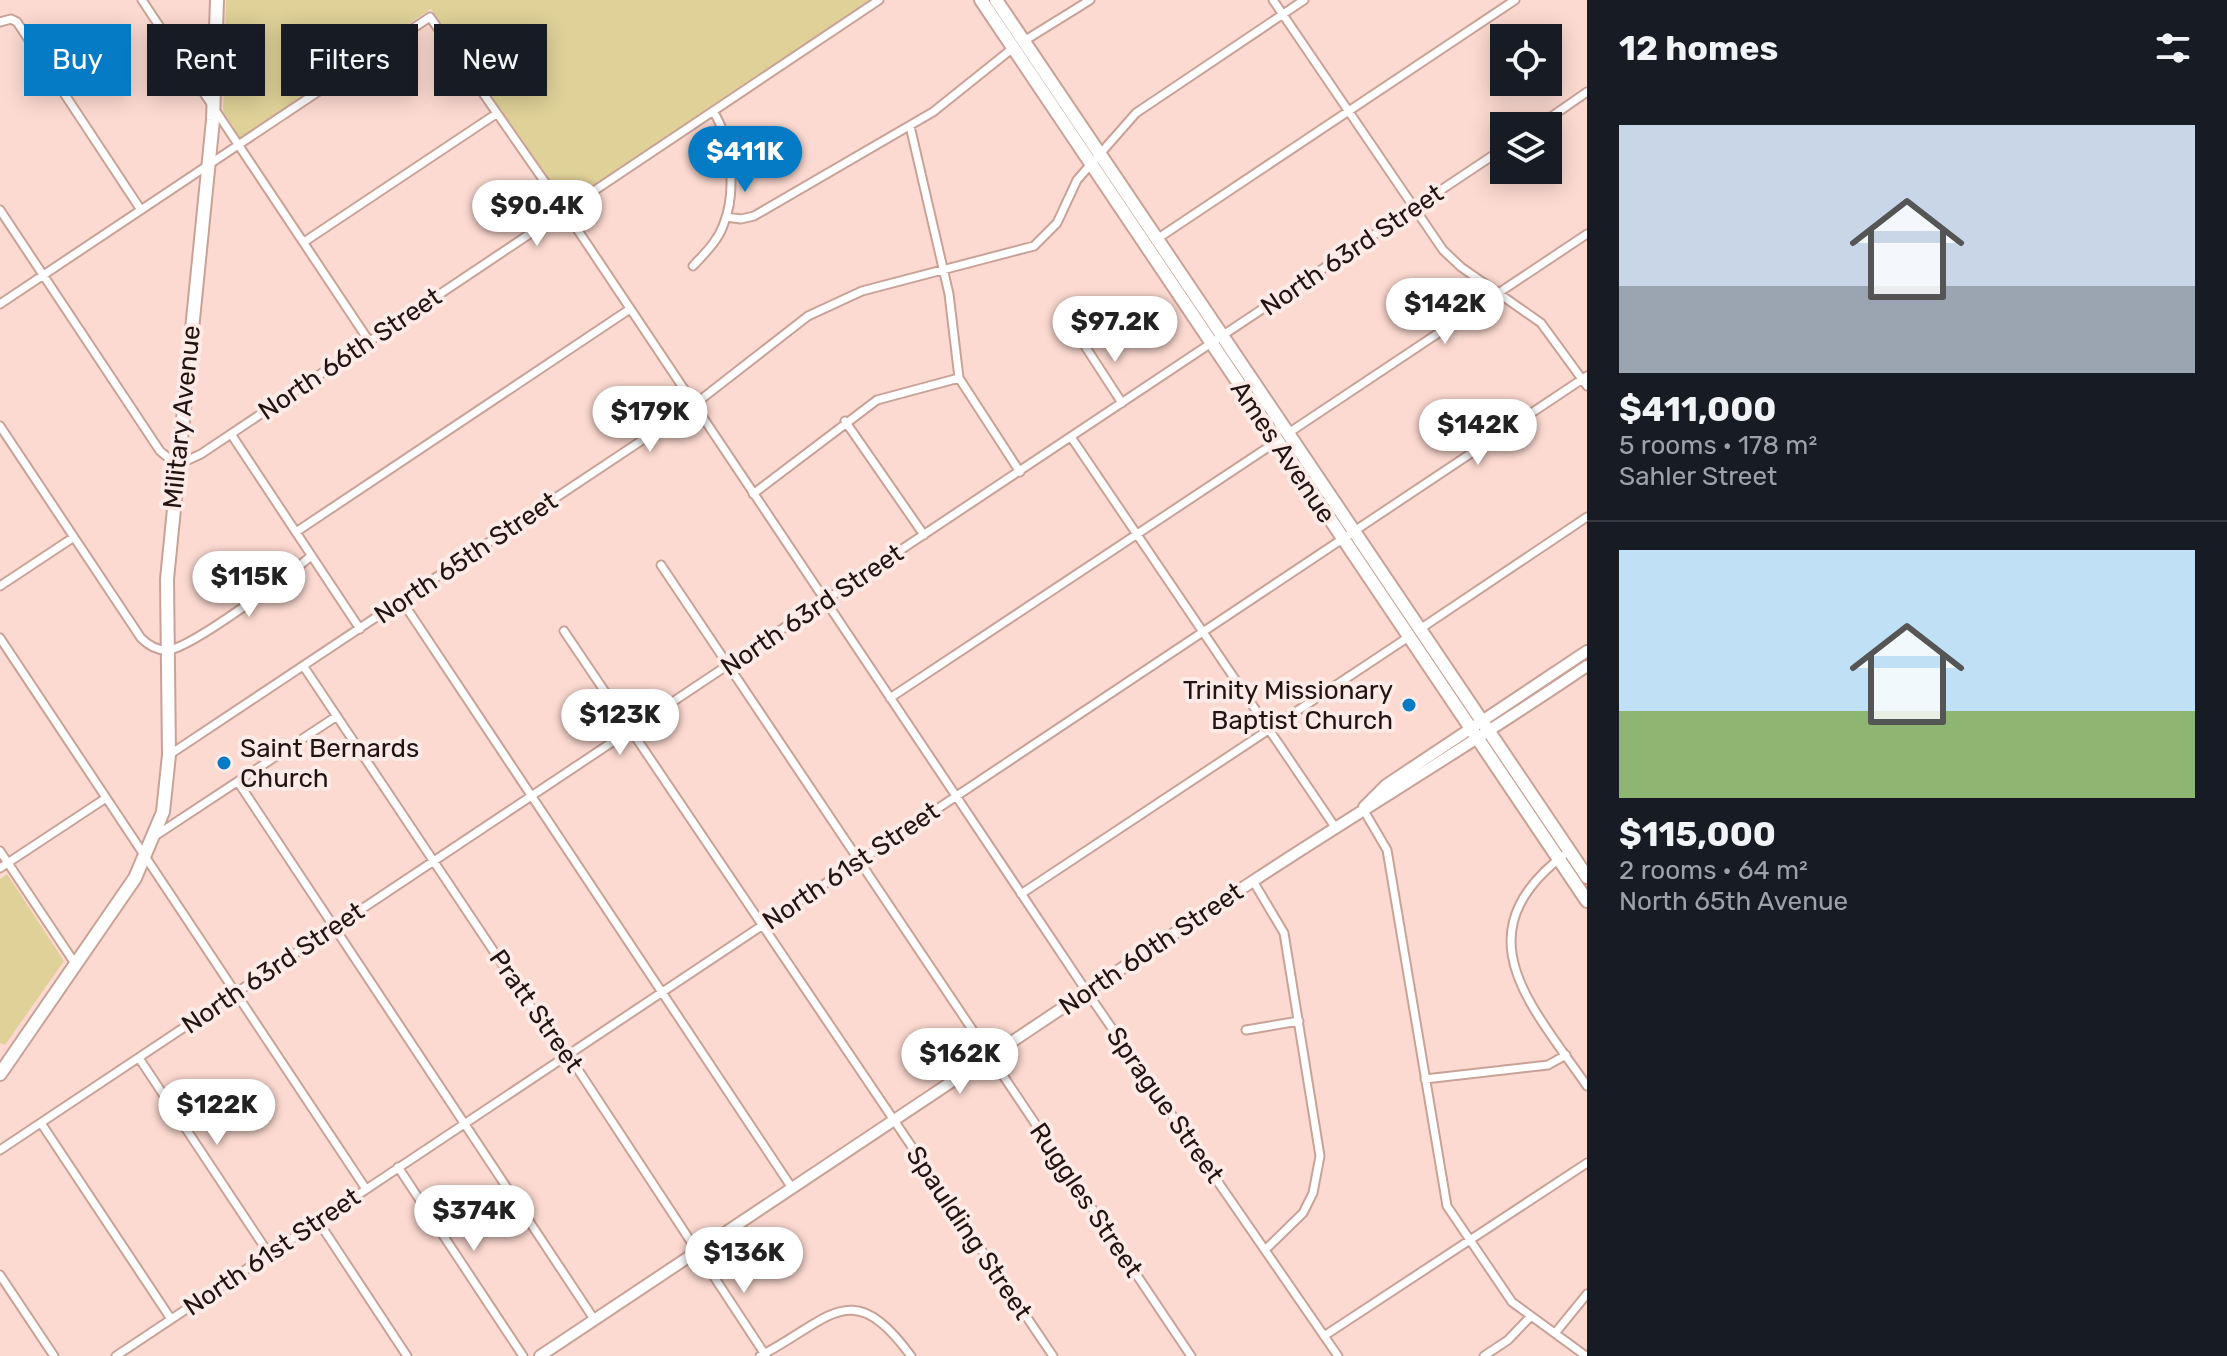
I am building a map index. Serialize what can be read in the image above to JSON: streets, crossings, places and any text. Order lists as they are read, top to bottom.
{
  "streets": {
    "main road": ["Military Avenue", "Ames Avenue", "North 60th Street"],
    "street": [
      "North 63rd Street",
      "North 66th Street",
      "North 65th Street",
      "North 61st Street",
      "Pratt Street",
      "Sprague Street",
      "Ruggles Street",
      "Spaulding Street"
    ]
  },
  "crossings": [
    ["North 63rd Street", "Ames Avenue"],
    ["North 63rd Street", "Pratt Street"],
    ["North 63rd Street", "Sprague Street"],
    ["North 63rd Street", "Ruggles Street"],
    ["North 63rd Street", "Spaulding Street"],
    ["North 66th Street", "Military Avenue"],
    ["North 66th Street", "Sprague Street"],
    ["Military Avenue", "North 65th Street"],
    ["Ames Avenue", "North 65th Street"],
    ["Ames Avenue", "North 61st Street"],
    ["Ames Avenue", "North 60th Street"],
    ["North 65th Street", "Pratt Street"],
    ["North 65th Street", "Sprague Street"],
    ["North 61st Street", "Pratt Street"],
    ["North 61st Street", "Sprague Street"],
    ["North 61st Street", "Ruggles Street"],
    ["North 61st Street", "Spaulding Street"],
    ["North 60th Street", "Pratt Street"],
    ["North 60th Street", "Sprague Street"],
    ["North 60th Street", "Ruggles Street"],
    ["North 60th Street", "Spaulding Street"]
  ],
  "places": ["Trinity Missionary Baptist Church", "Saint Bernards Church"],
  "page": {
    "heading": "12 homes",
    "chip": [
      "Buy",
      "Rent",
      "Filters",
      "New"
    ],
    "list": [
      {
        "name": "$411,000",
        "note": "5 rooms · 178 m² · Sahler Street"
      },
      {
        "name": "$115,000",
        "note": "2 rooms · 64 m² · North 65th Avenue"
      }
    ],
    "price": [
      "$411K",
      "$90.4K",
      "$142K",
      "$97.2K",
      "$179K",
      "$142K",
      "$115K",
      "$123K",
      "$162K",
      "$122K",
      "$374K",
      "$136K"
    ]
  }
}
